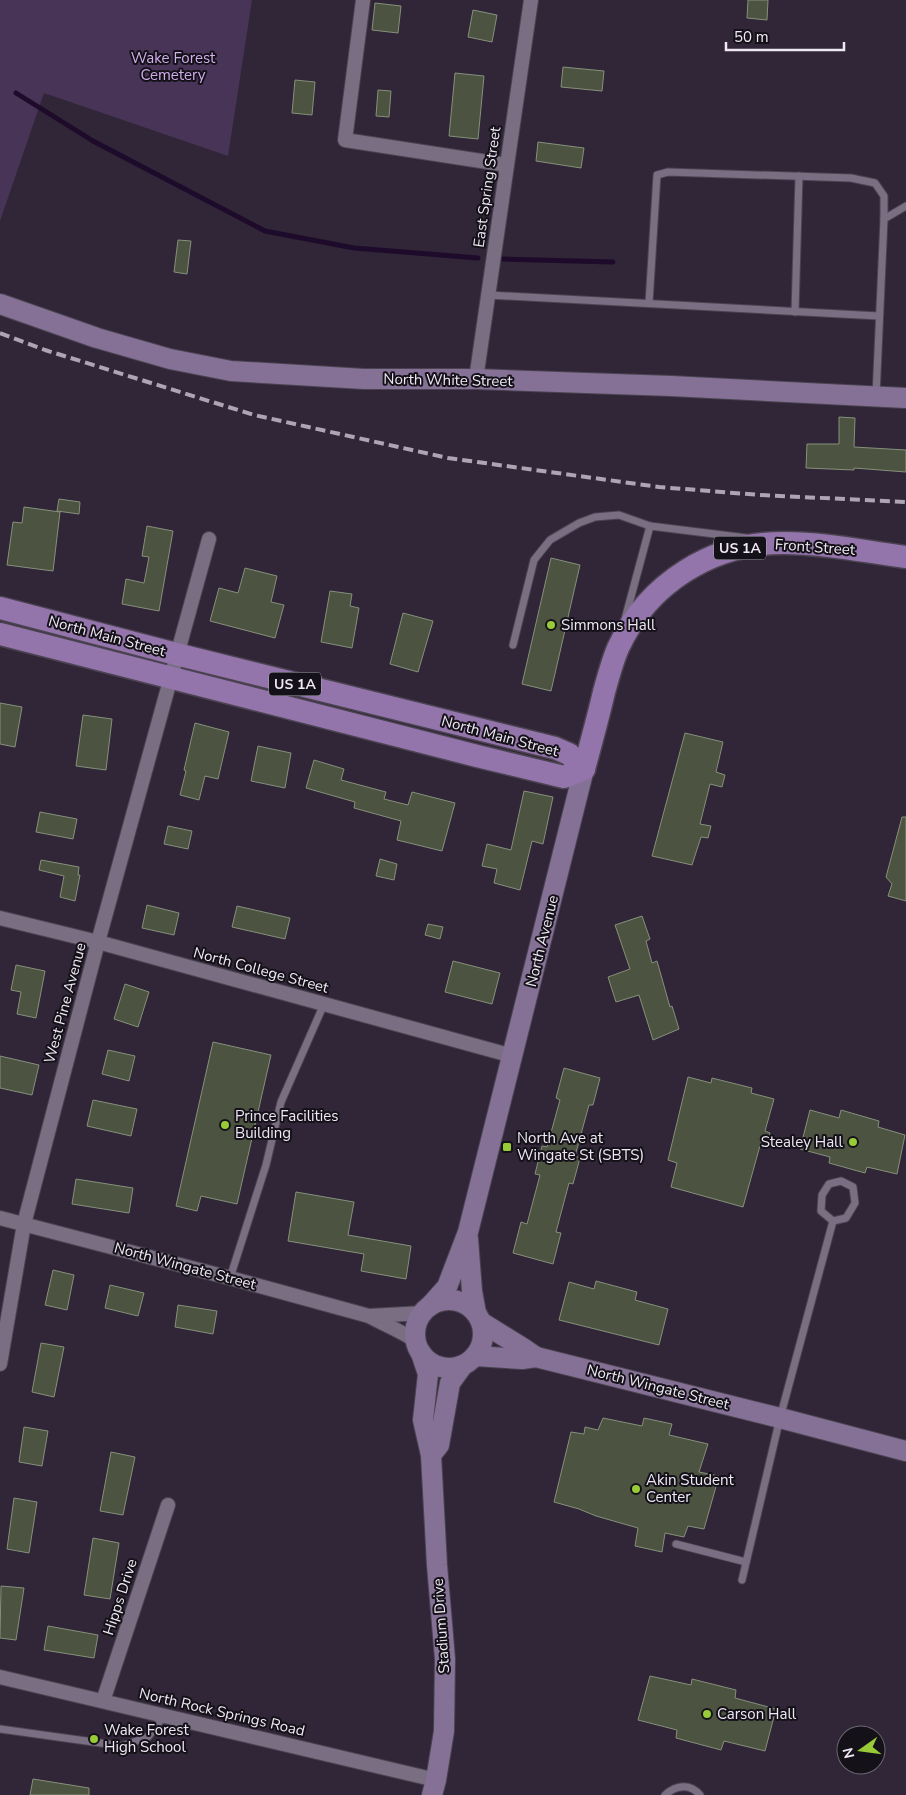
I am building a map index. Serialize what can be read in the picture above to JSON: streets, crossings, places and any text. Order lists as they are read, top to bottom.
{
  "streets": {
    "main road": [
      "Front Street",
      "US 1A",
      "North Main Street",
      "North Avenue"
    ],
    "street": [
      "East Spring Street",
      "North White Street",
      "North College Street",
      "West Pine Avenue",
      "North Wingate Street",
      "Hipps Drive",
      "Stadium Drive",
      "North Rock Springs Road"
    ]
  },
  "crossings": [
    ["East Spring Street", "North White Street"],
    ["Front Street", "North Avenue"],
    ["North Main Street", "North Avenue"],
    ["North Main Street", "West Pine Avenue"],
    ["North Avenue", "North College Street"],
    ["North Avenue", "North Wingate Street"],
    ["North Avenue", "Stadium Drive"],
    ["North College Street", "West Pine Avenue"],
    ["West Pine Avenue", "North Wingate Street"],
    ["North Wingate Street", "Stadium Drive"],
    ["Hipps Drive", "North Rock Springs Road"],
    ["Stadium Drive", "North Rock Springs Road"]
  ],
  "parks": ["Wake Forest Cemetery"],
  "places": {
    "other": [
      "Simmons Hall",
      "Prince Facilities Building",
      "Stealey Hall",
      "Akin Student Center",
      "Carson Hall",
      "Wake Forest High School"
    ],
    "transit": ["North Ave at Wingate St (SBTS)"]
  },
  "scale_bar": "50 m",
  "north": "left"
}
